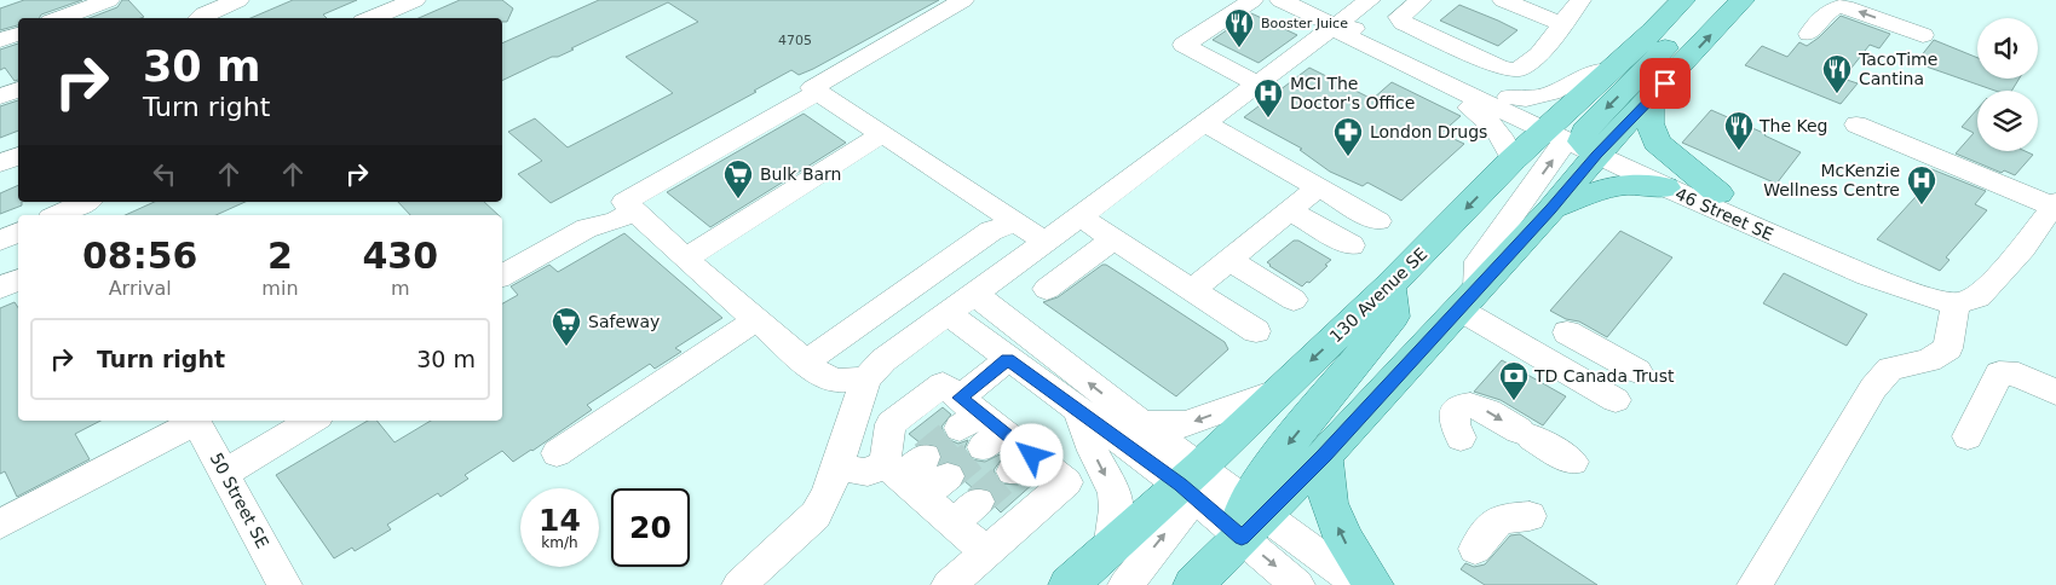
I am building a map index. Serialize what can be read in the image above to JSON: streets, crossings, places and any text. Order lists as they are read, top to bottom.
{
  "streets": {
    "main road": ["130 Avenue SE"],
    "street": ["46 Street SE", "50 Street SE"]
  },
  "crossings": [
    ["46 Street SE", "130 Avenue SE"]
  ],
  "places": {
    "restaurant": ["Booster Juice", "TacoTime Cantina", "The Keg"],
    "hospital": ["MCI The Doctor's Office", "McKenzie Wellness Centre"],
    "pharmacy": ["London Drugs"],
    "supermarket": ["Bulk Barn", "Safeway"],
    "bank": ["TD Canada Trust"]
  },
  "house_numbers": ["4705"],
  "page": {
    "turn": ["30 m", "Turn right"],
    "eta": [
      "08:56",
      "Arrival",
      "2",
      "min",
      "430",
      "m"
    ],
    "list": [
      {
        "name": "Turn right",
        "value": "30 m"
      }
    ],
    "speed": "14 km/h",
    "limit": "20"
  }
}
